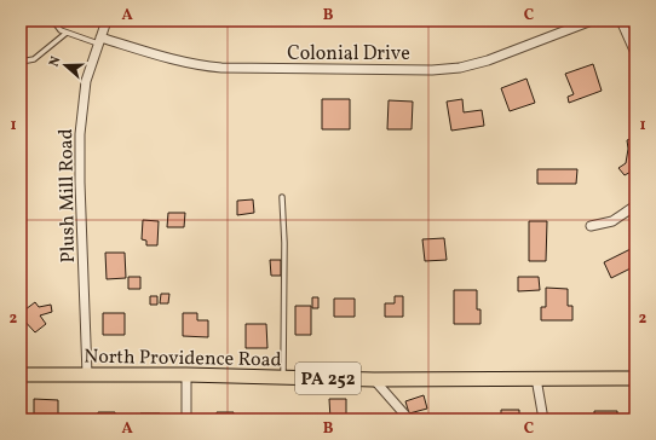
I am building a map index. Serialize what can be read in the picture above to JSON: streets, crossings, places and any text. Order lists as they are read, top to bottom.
{
  "streets": {
    "main road": ["North Providence Road", "PA 252"],
    "street": ["Colonial Drive", "Plush Mill Road"]
  },
  "crossings": [
    ["Colonial Drive", "Plush Mill Road"],
    ["Plush Mill Road", "North Providence Road"]
  ],
  "north": "left",
  "grid": {
    "columns": ["A", "B", "C"],
    "rows": ["1", "2"]
  }
}
